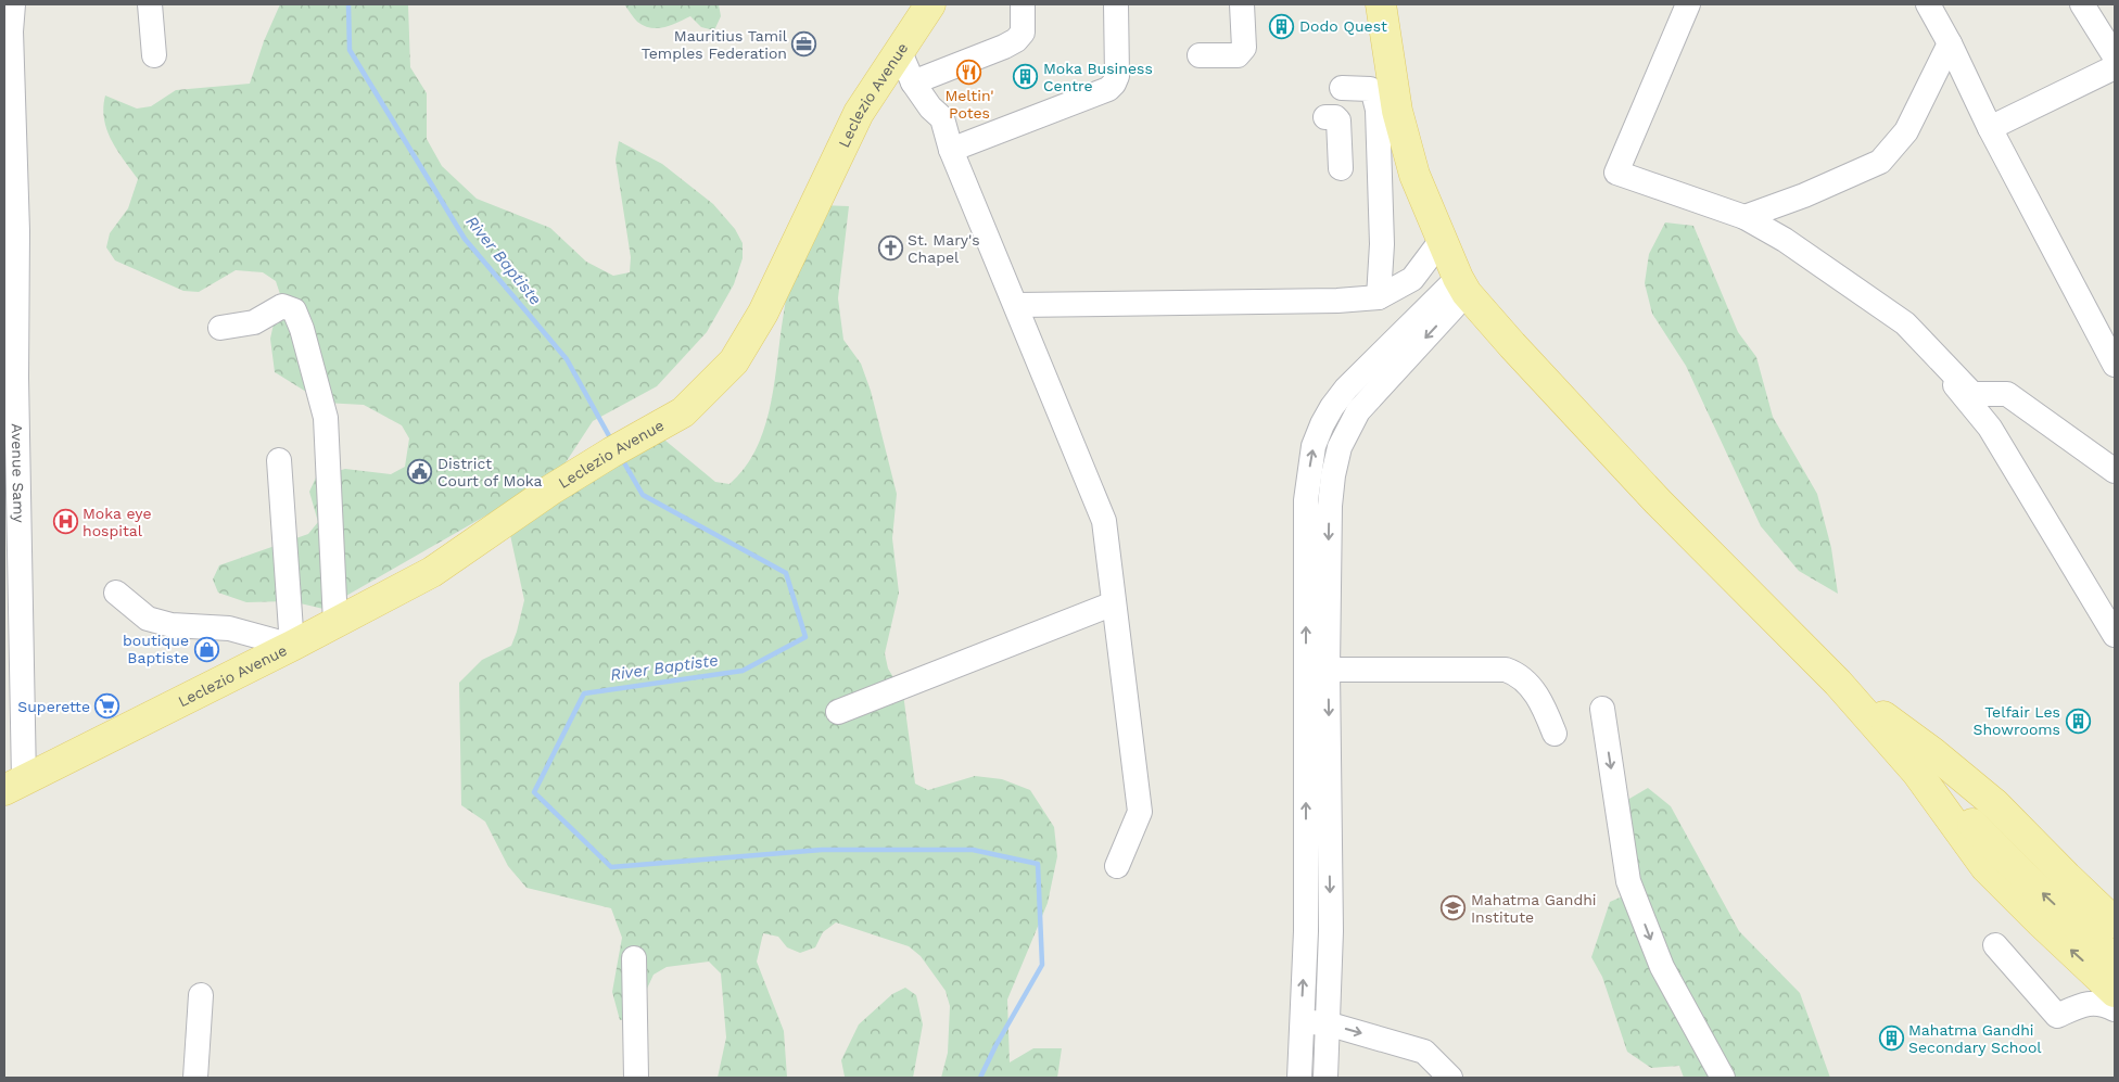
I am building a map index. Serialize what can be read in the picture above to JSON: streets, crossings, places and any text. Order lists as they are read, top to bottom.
{
  "streets": {
    "main road": ["Leclezio Avenue"],
    "street": ["Avenue Samy"]
  },
  "crossings": [
    ["Leclezio Avenue", "Avenue Samy"]
  ],
  "water": ["River Baptiste"],
  "places": {
    "building": [
      "Dodo Quest",
      "Moka Business Centre",
      "Telfair Les Showrooms",
      "Mahatma Gandhi Secondary School"
    ],
    "office": ["Mauritius Tamil Temples Federation"],
    "restaurant": ["Meltin' Potes"],
    "church": ["St. Mary's Chapel"],
    "public building": ["District Court of Moka"],
    "hospital": ["Moka eye hospital"],
    "shop": ["boutique Baptiste"],
    "supermarket": ["Superette"],
    "school or university": ["Mahatma Gandhi Institute"]
  }
}
